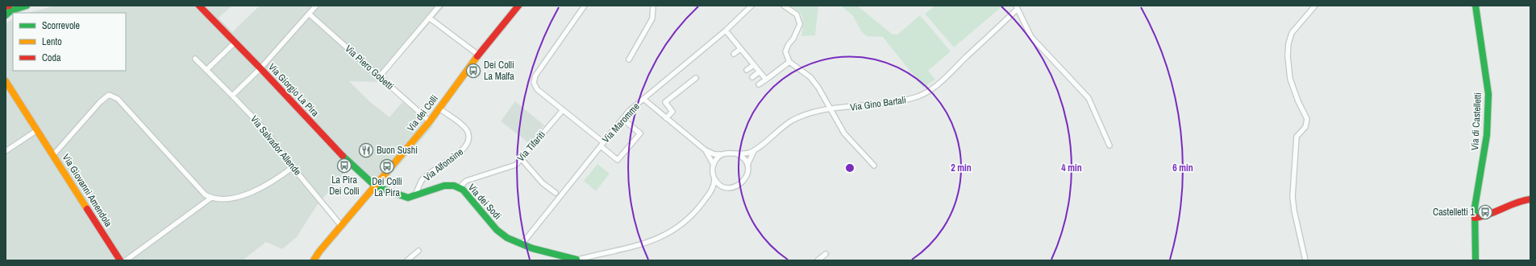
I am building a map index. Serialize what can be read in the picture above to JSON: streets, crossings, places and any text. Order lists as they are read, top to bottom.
{
  "streets": {
    "street": [
      "Via Piero Gobetti",
      "Via Giorgio La Pira",
      "Via Gino Bartali",
      "Via dei Colli",
      "Via di Castelletti",
      "Via Maromme",
      "Via Salvador Allende",
      "Via Tifariti",
      "Via Alfonsine",
      "Via Giovanni Amendola",
      "Via dei Sodi"
    ]
  },
  "crossings": [
    ["Via Piero Gobetti", "Via dei Colli"],
    ["Via Giorgio La Pira", "Via dei Colli"],
    ["Via Giorgio La Pira", "Via dei Sodi"],
    ["Via dei Colli", "Via Salvador Allende"],
    ["Via dei Colli", "Via Alfonsine"],
    ["Via dei Colli", "Via dei Sodi"],
    ["Via Maromme", "Via dei Sodi"],
    ["Via Tifariti", "Via dei Sodi"],
    ["Via Alfonsine", "Via dei Sodi"]
  ],
  "places": {
    "bus stop": [
      "Dei Colli La Malfa",
      "La Pira Dei Colli",
      "Dei Colli La Pira",
      "Castelletti 1"
    ],
    "restaurant": ["Buon Sushi"]
  },
  "legend": ["Scorrevole", "Lento", "Coda"],
  "rings": ["2 min", "4 min", "6 min"]
}
